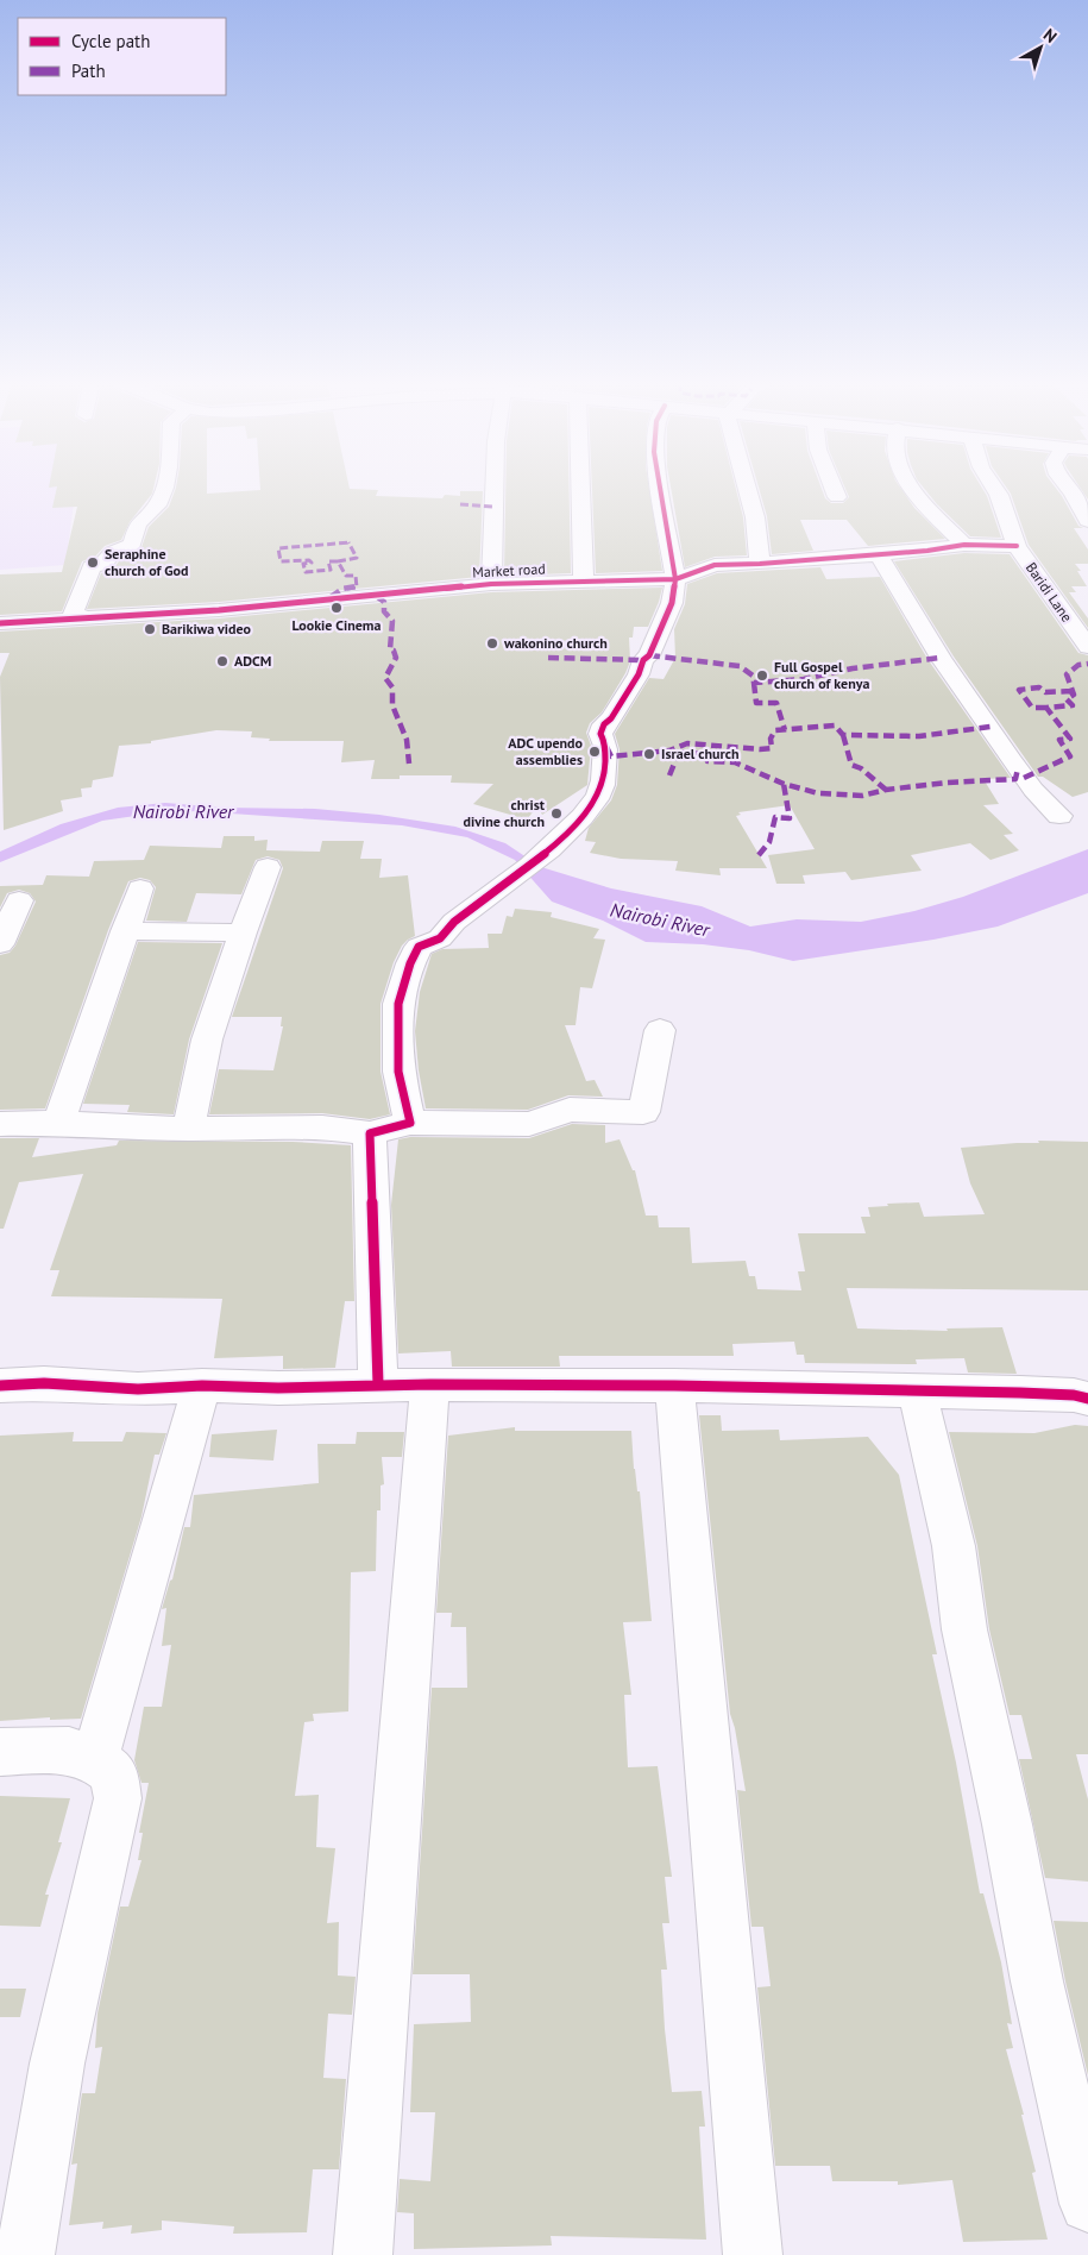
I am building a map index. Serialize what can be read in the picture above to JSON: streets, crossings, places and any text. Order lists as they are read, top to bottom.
{
  "streets": {
    "street": ["Market road", "Baridi Lane"]
  },
  "crossings": [
    ["Market road", "Baridi Lane"]
  ],
  "water": ["Nairobi River"],
  "places": [
    "Seraphine church of God",
    "Lookie Cinema",
    "Barikiwa video",
    "wakonino church",
    "ADCM",
    "Full Gospel church of kenya",
    "ADC upendo assemblies",
    "Israel church",
    "christ divine church"
  ],
  "legend": ["Cycle path", "Path"],
  "north": "top right"
}
